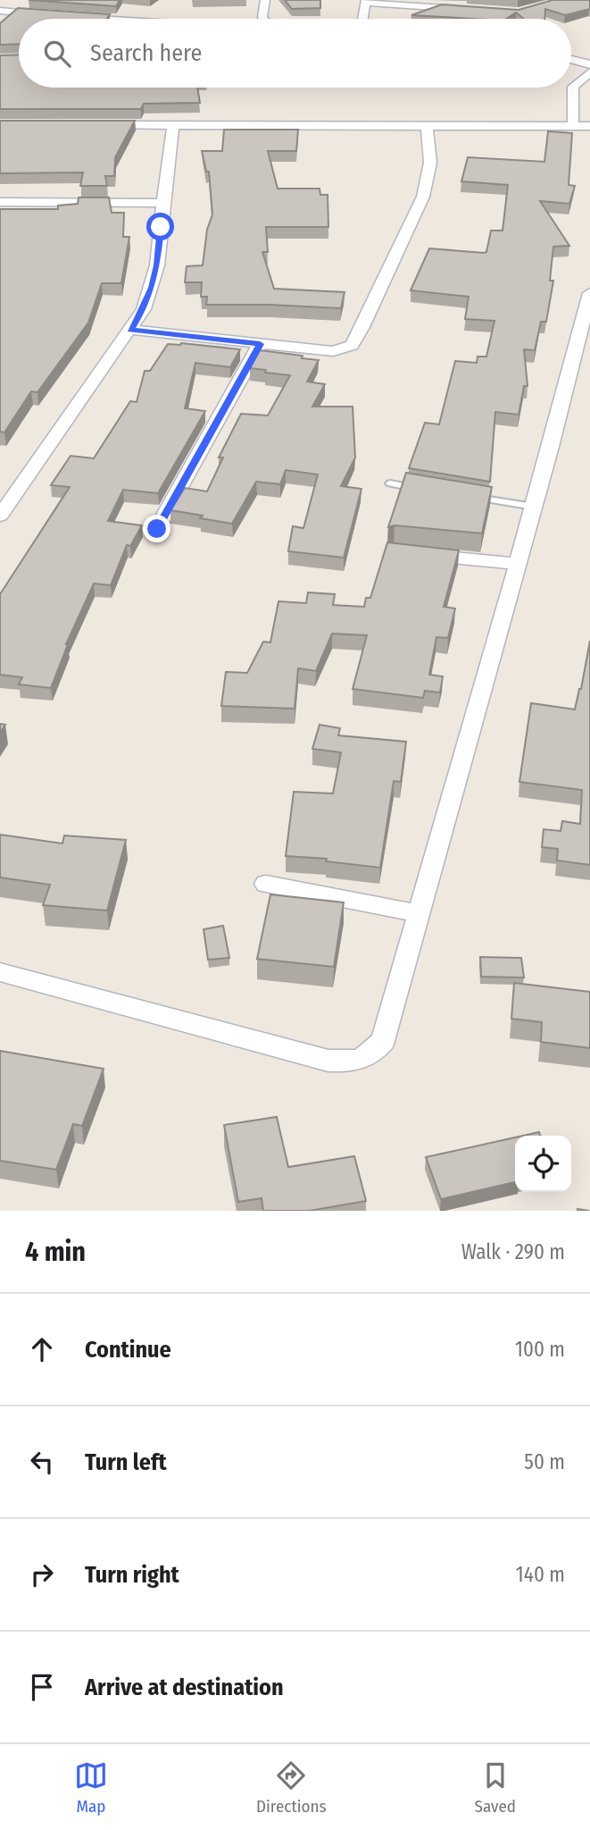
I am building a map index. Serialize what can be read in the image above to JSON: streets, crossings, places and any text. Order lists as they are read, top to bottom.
{
  "page": {
    "search": "Search here",
    "heading": ["4 min", "Walk · 290 m"],
    "list": [
      ["Continue", "100 m"],
      ["Turn left", "50 m"],
      ["Turn right", "140 m"],
      "Arrive at destination"
    ],
    "nav": ["Map", "Directions", "Saved"]
  }
}
